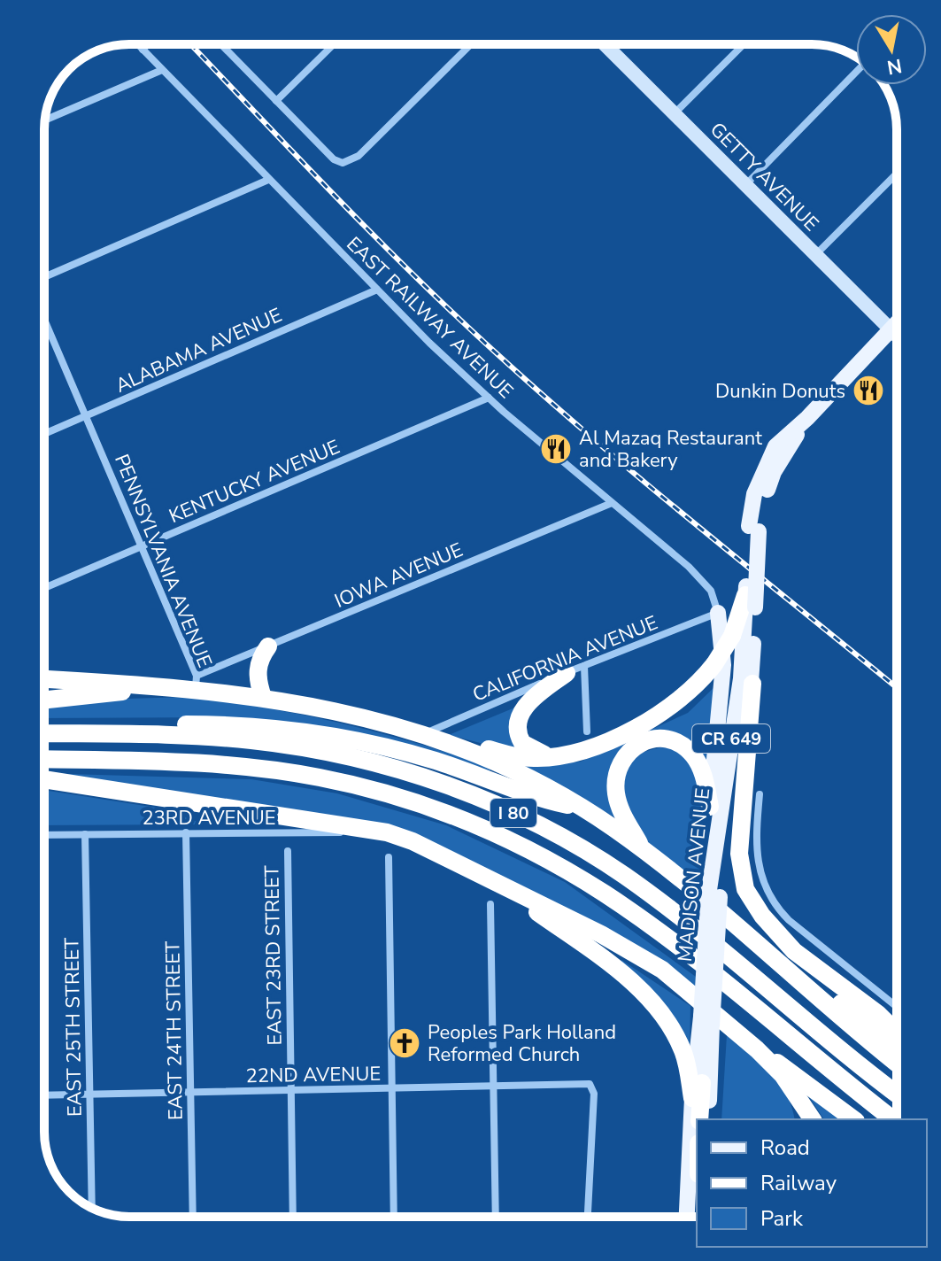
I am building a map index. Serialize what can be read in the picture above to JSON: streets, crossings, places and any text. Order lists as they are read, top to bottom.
{
  "streets": {
    "highway": ["I 80"],
    "main road": ["CR 649", "MADISON AVENUE"],
    "street": [
      "GETTY AVENUE",
      "EAST RAILWAY AVENUE",
      "ALABAMA AVENUE",
      "KENTUCKY AVENUE",
      "PENNSYLVANIA AVENUE",
      "IOWA AVENUE",
      "CALIFORNIA AVENUE",
      "23RD AVENUE",
      "EAST 23RD STREET",
      "EAST 25TH STREET",
      "EAST 24TH STREET",
      "22ND AVENUE"
    ]
  },
  "crossings": [
    ["GETTY AVENUE", "MADISON AVENUE"],
    ["EAST RAILWAY AVENUE", "ALABAMA AVENUE"],
    ["EAST RAILWAY AVENUE", "KENTUCKY AVENUE"],
    ["EAST RAILWAY AVENUE", "IOWA AVENUE"],
    ["EAST RAILWAY AVENUE", "CALIFORNIA AVENUE"],
    ["ALABAMA AVENUE", "PENNSYLVANIA AVENUE"],
    ["KENTUCKY AVENUE", "PENNSYLVANIA AVENUE"],
    ["PENNSYLVANIA AVENUE", "IOWA AVENUE"],
    ["23RD AVENUE", "EAST 25TH STREET"],
    ["23RD AVENUE", "EAST 24TH STREET"],
    ["EAST 23RD STREET", "22ND AVENUE"],
    ["EAST 25TH STREET", "22ND AVENUE"],
    ["EAST 24TH STREET", "22ND AVENUE"]
  ],
  "places": {
    "restaurant": ["Dunkin Donuts", "Al Mazaq Restaurant and Bakery"],
    "church": ["Peoples Park Holland Reformed Church"]
  },
  "legend": ["Road", "Railway", "Park"],
  "north": "bottom"
}
